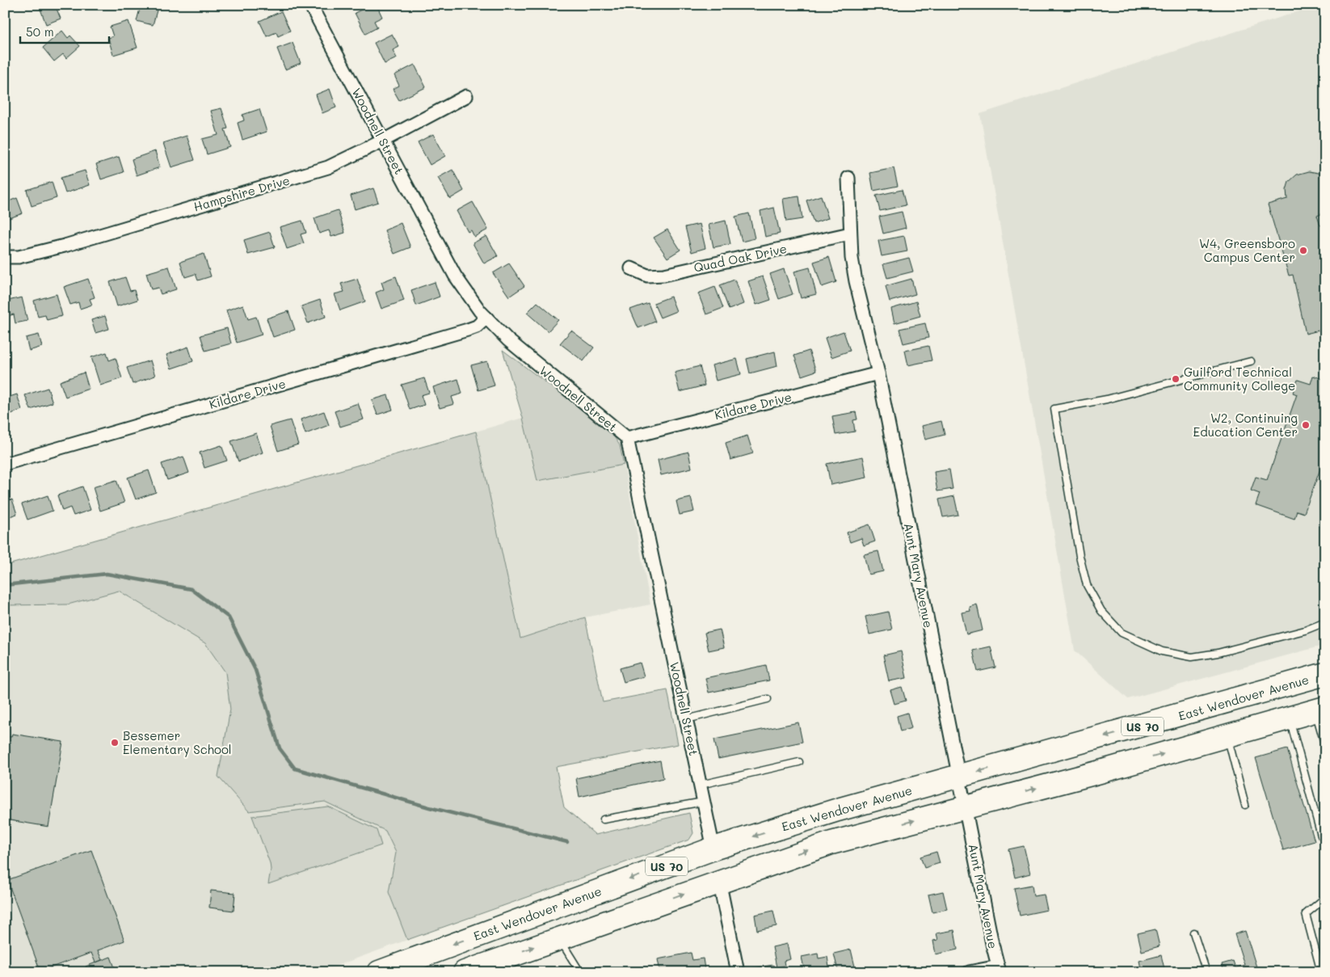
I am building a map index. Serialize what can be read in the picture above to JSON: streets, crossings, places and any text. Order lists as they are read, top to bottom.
{
  "streets": {
    "highway": ["East Wendover Avenue", "US 70"],
    "street": [
      "Woodnell Street",
      "Hampshire Drive",
      "Quad Oak Drive",
      "Kildare Drive",
      "Aunt Mary Avenue"
    ]
  },
  "crossings": [
    ["Woodnell Street", "Hampshire Drive"],
    ["Woodnell Street", "Kildare Drive"],
    ["Woodnell Street", "East Wendover Avenue"],
    ["Quad Oak Drive", "Aunt Mary Avenue"],
    ["Kildare Drive", "Aunt Mary Avenue"],
    ["Aunt Mary Avenue", "East Wendover Avenue"],
    ["Aunt Mary Avenue", "US 70"]
  ],
  "places": [
    "W4, Greensboro Campus Center",
    "Guilford Technical Community College",
    "W2, Continuing Education Center",
    "Bessemer Elementary School"
  ],
  "scale_bar": "50 m"
}
